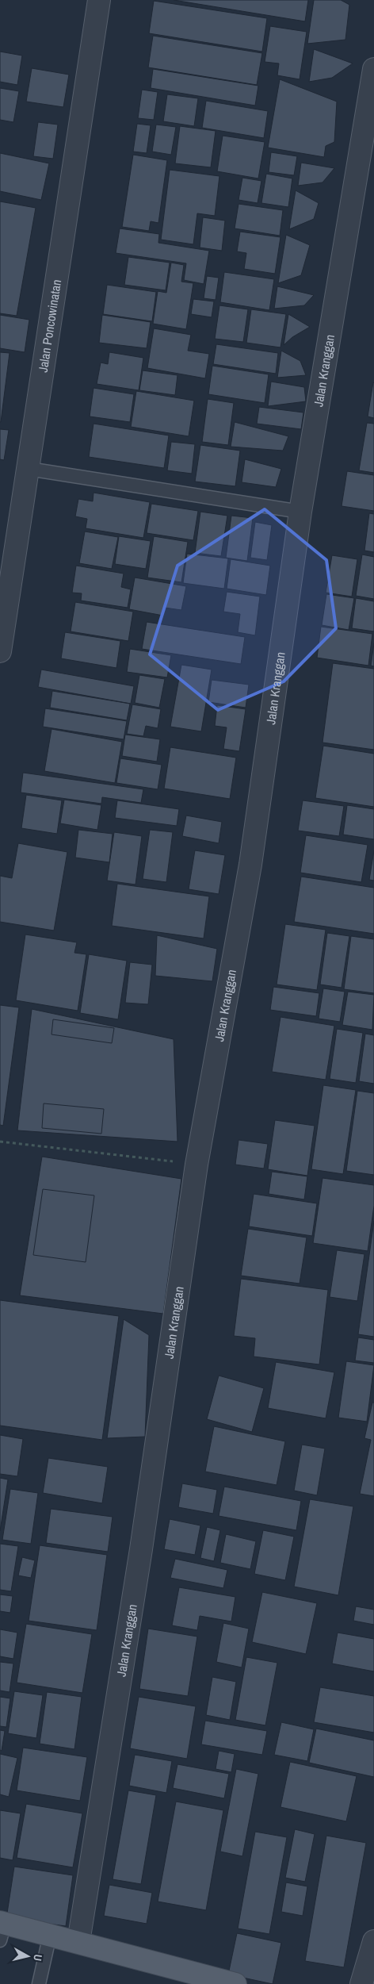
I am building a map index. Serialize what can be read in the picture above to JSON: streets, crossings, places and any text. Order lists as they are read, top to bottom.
{
  "streets": {
    "street": ["Jalan Poncowinatan", "Jalan Kranggan"]
  },
  "north": "right"
}
